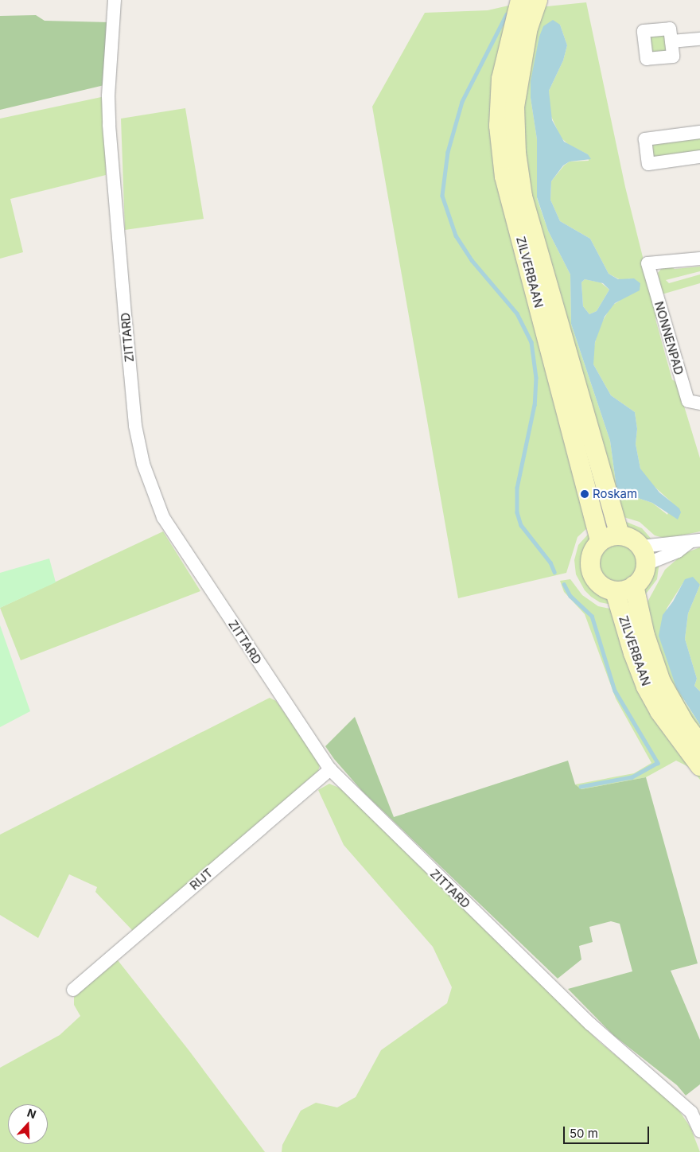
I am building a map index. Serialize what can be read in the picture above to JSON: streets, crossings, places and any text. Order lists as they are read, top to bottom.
{
  "streets": {
    "main road": ["ZILVERBAAN"],
    "street": ["ZITTARD", "NONNENPAD", "RIJT"]
  },
  "crossings": [
    ["ZITTARD", "RIJT"]
  ],
  "places": ["Roskam"],
  "scale_bar": "50 m",
  "north": "top"
}
